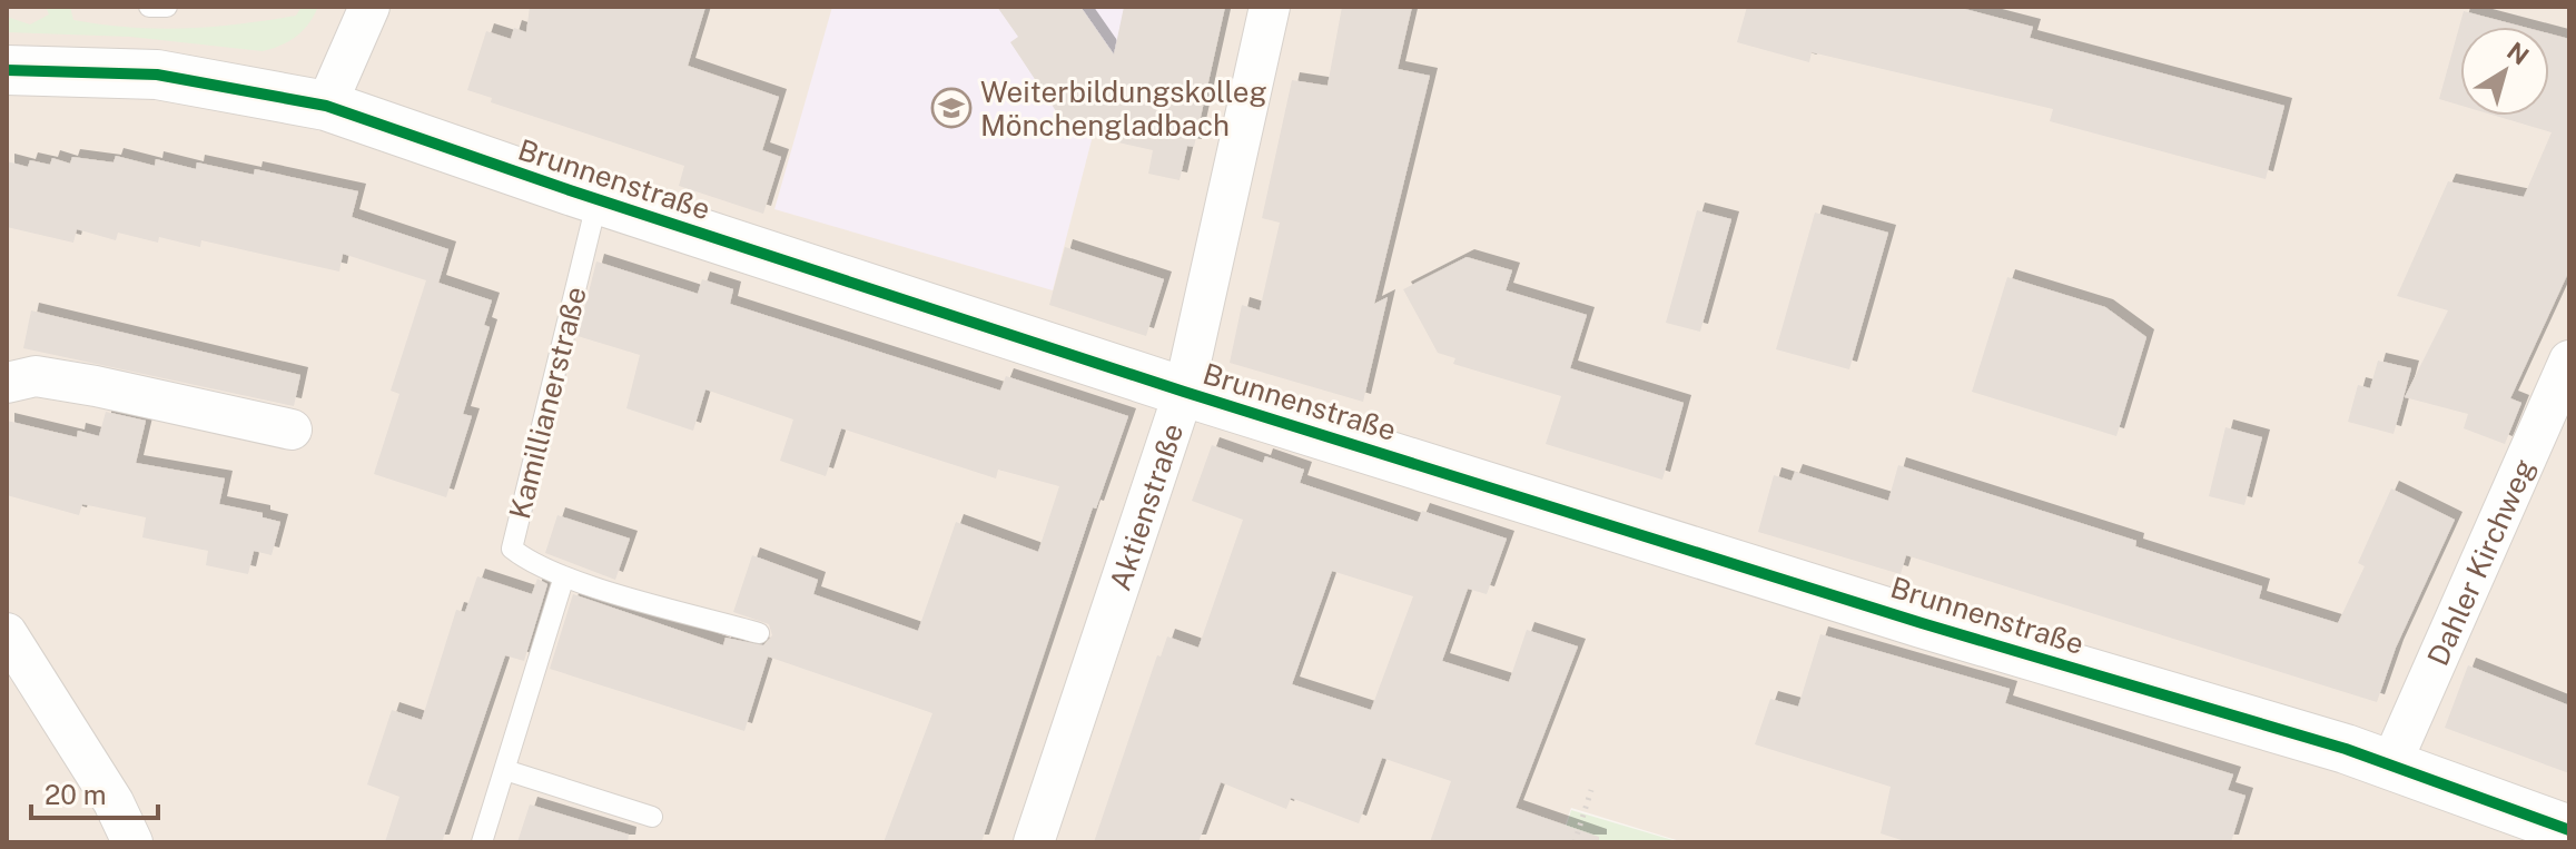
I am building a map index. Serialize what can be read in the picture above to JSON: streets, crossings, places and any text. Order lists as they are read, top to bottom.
{
  "streets": {
    "street": ["Brunnenstraße", "Aktienstraße", "Dahler Kirchweg"],
    "lane": ["Kamillianerstraße"]
  },
  "crossings": [
    ["Brunnenstraße", "Kamillianerstraße"],
    ["Brunnenstraße", "Aktienstraße"],
    ["Brunnenstraße", "Dahler Kirchweg"]
  ],
  "places": {
    "school or university": ["Weiterbildungskolleg Mönchengladbach"]
  },
  "scale_bar": "20 m",
  "north": "top right"
}
